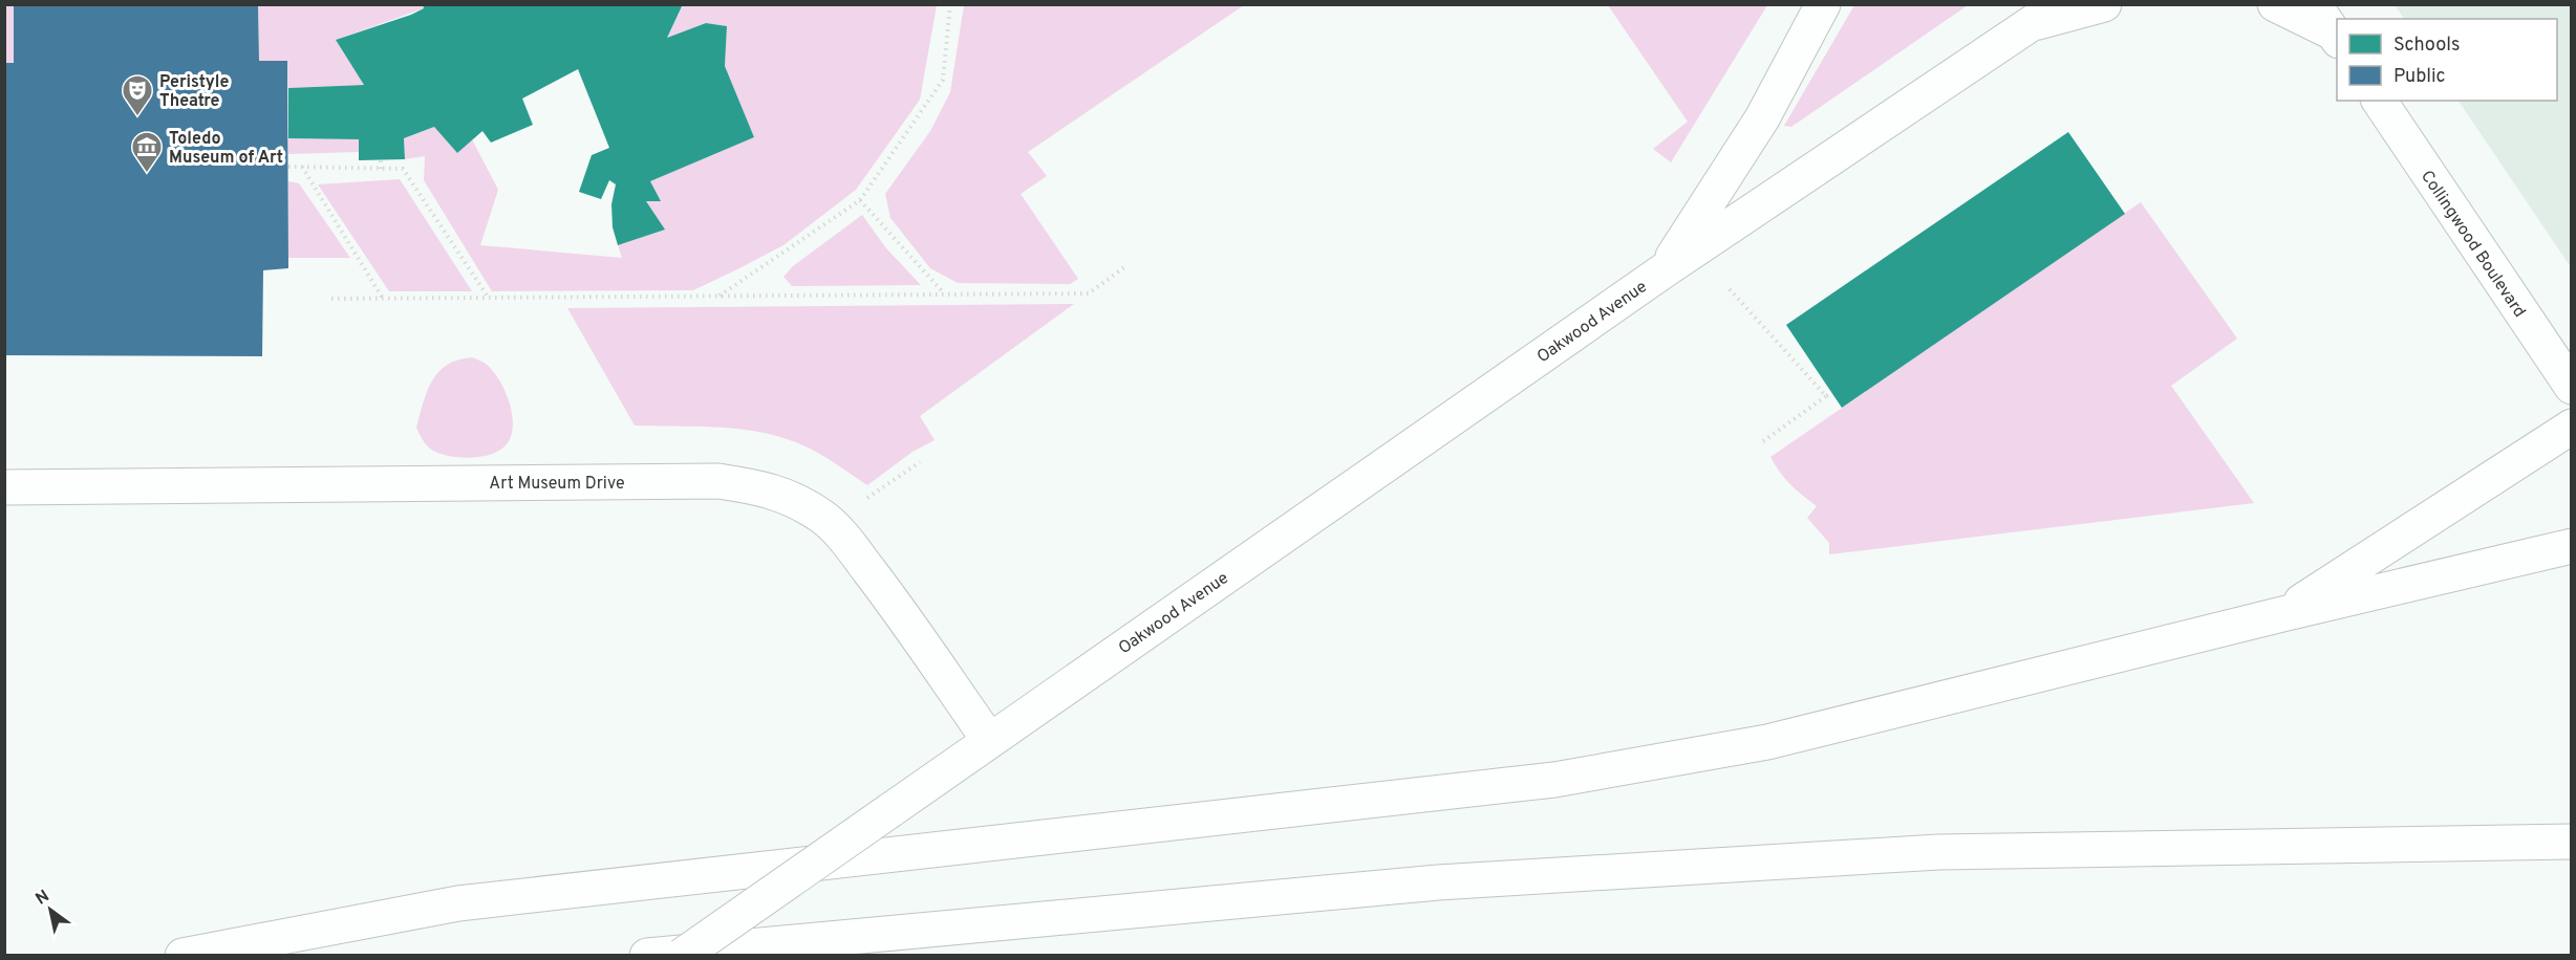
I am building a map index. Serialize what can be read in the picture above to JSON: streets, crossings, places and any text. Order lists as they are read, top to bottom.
{
  "streets": {
    "main road": ["Collingwood Boulevard", "Oakwood Avenue", "Art Museum Drive"]
  },
  "crossings": [
    ["Oakwood Avenue", "Art Museum Drive"]
  ],
  "places": {
    "theatre": ["Peristyle Theatre"],
    "museum": ["Toledo Museum of Art"]
  },
  "legend": ["Schools", "Public"],
  "north": "top left"
}
